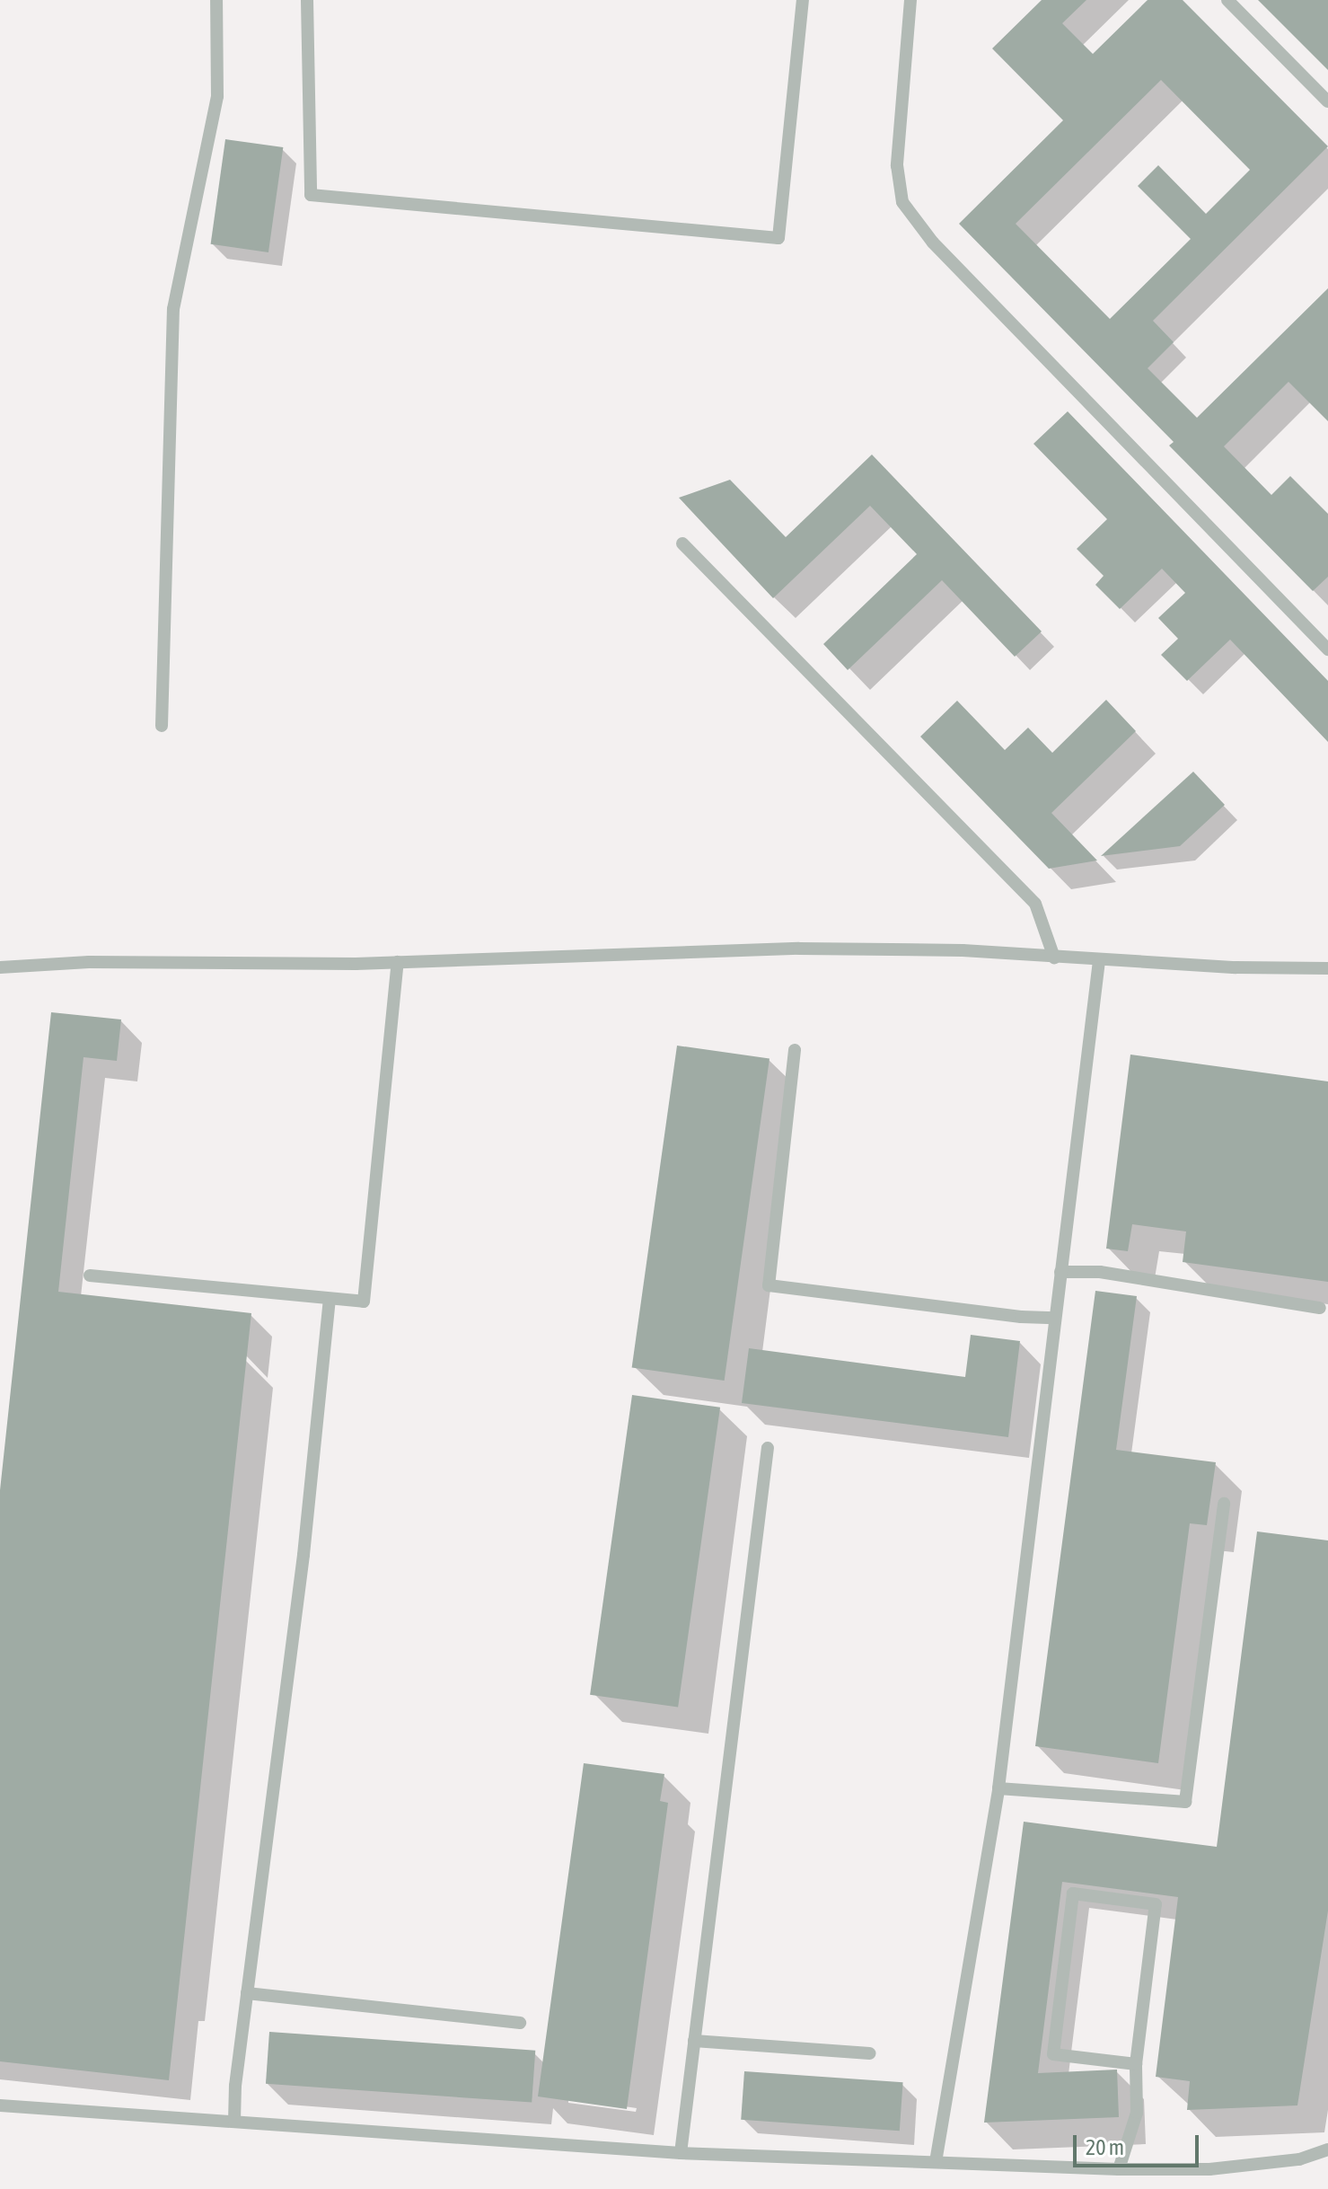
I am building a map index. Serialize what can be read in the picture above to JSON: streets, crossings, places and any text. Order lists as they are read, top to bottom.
{
  "scale_bar": "20 m"
}
